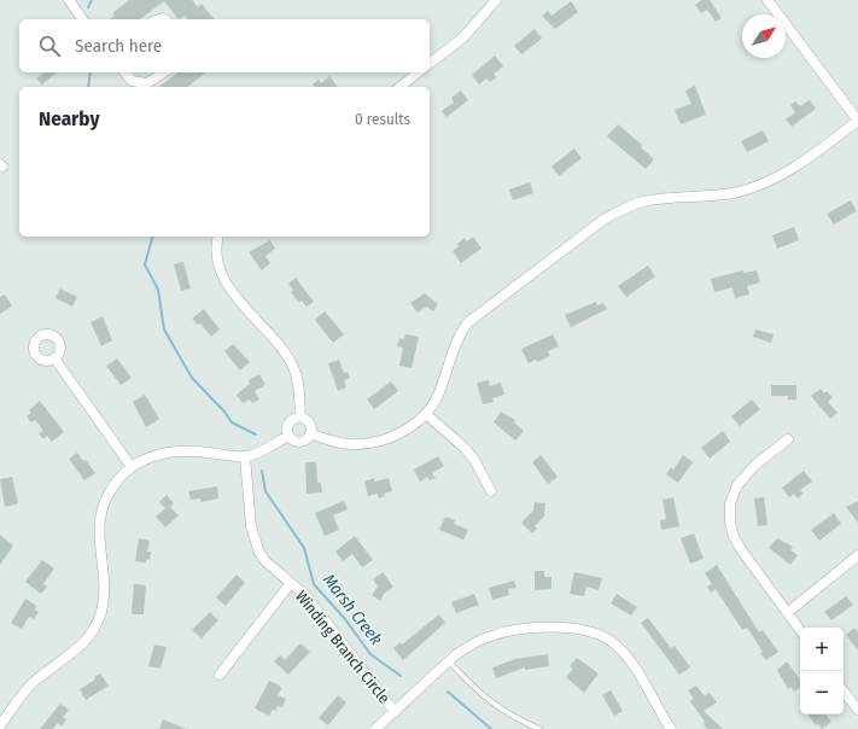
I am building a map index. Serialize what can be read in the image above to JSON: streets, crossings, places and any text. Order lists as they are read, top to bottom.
{
  "streets": {
    "street": ["Winding Branch Circle"]
  },
  "water": ["Marsh Creek"],
  "north": "top right",
  "page": {
    "search": "Search here",
    "heading": ["Nearby", "0 results"],
    "map_buttons": ["+", "−"]
  }
}
